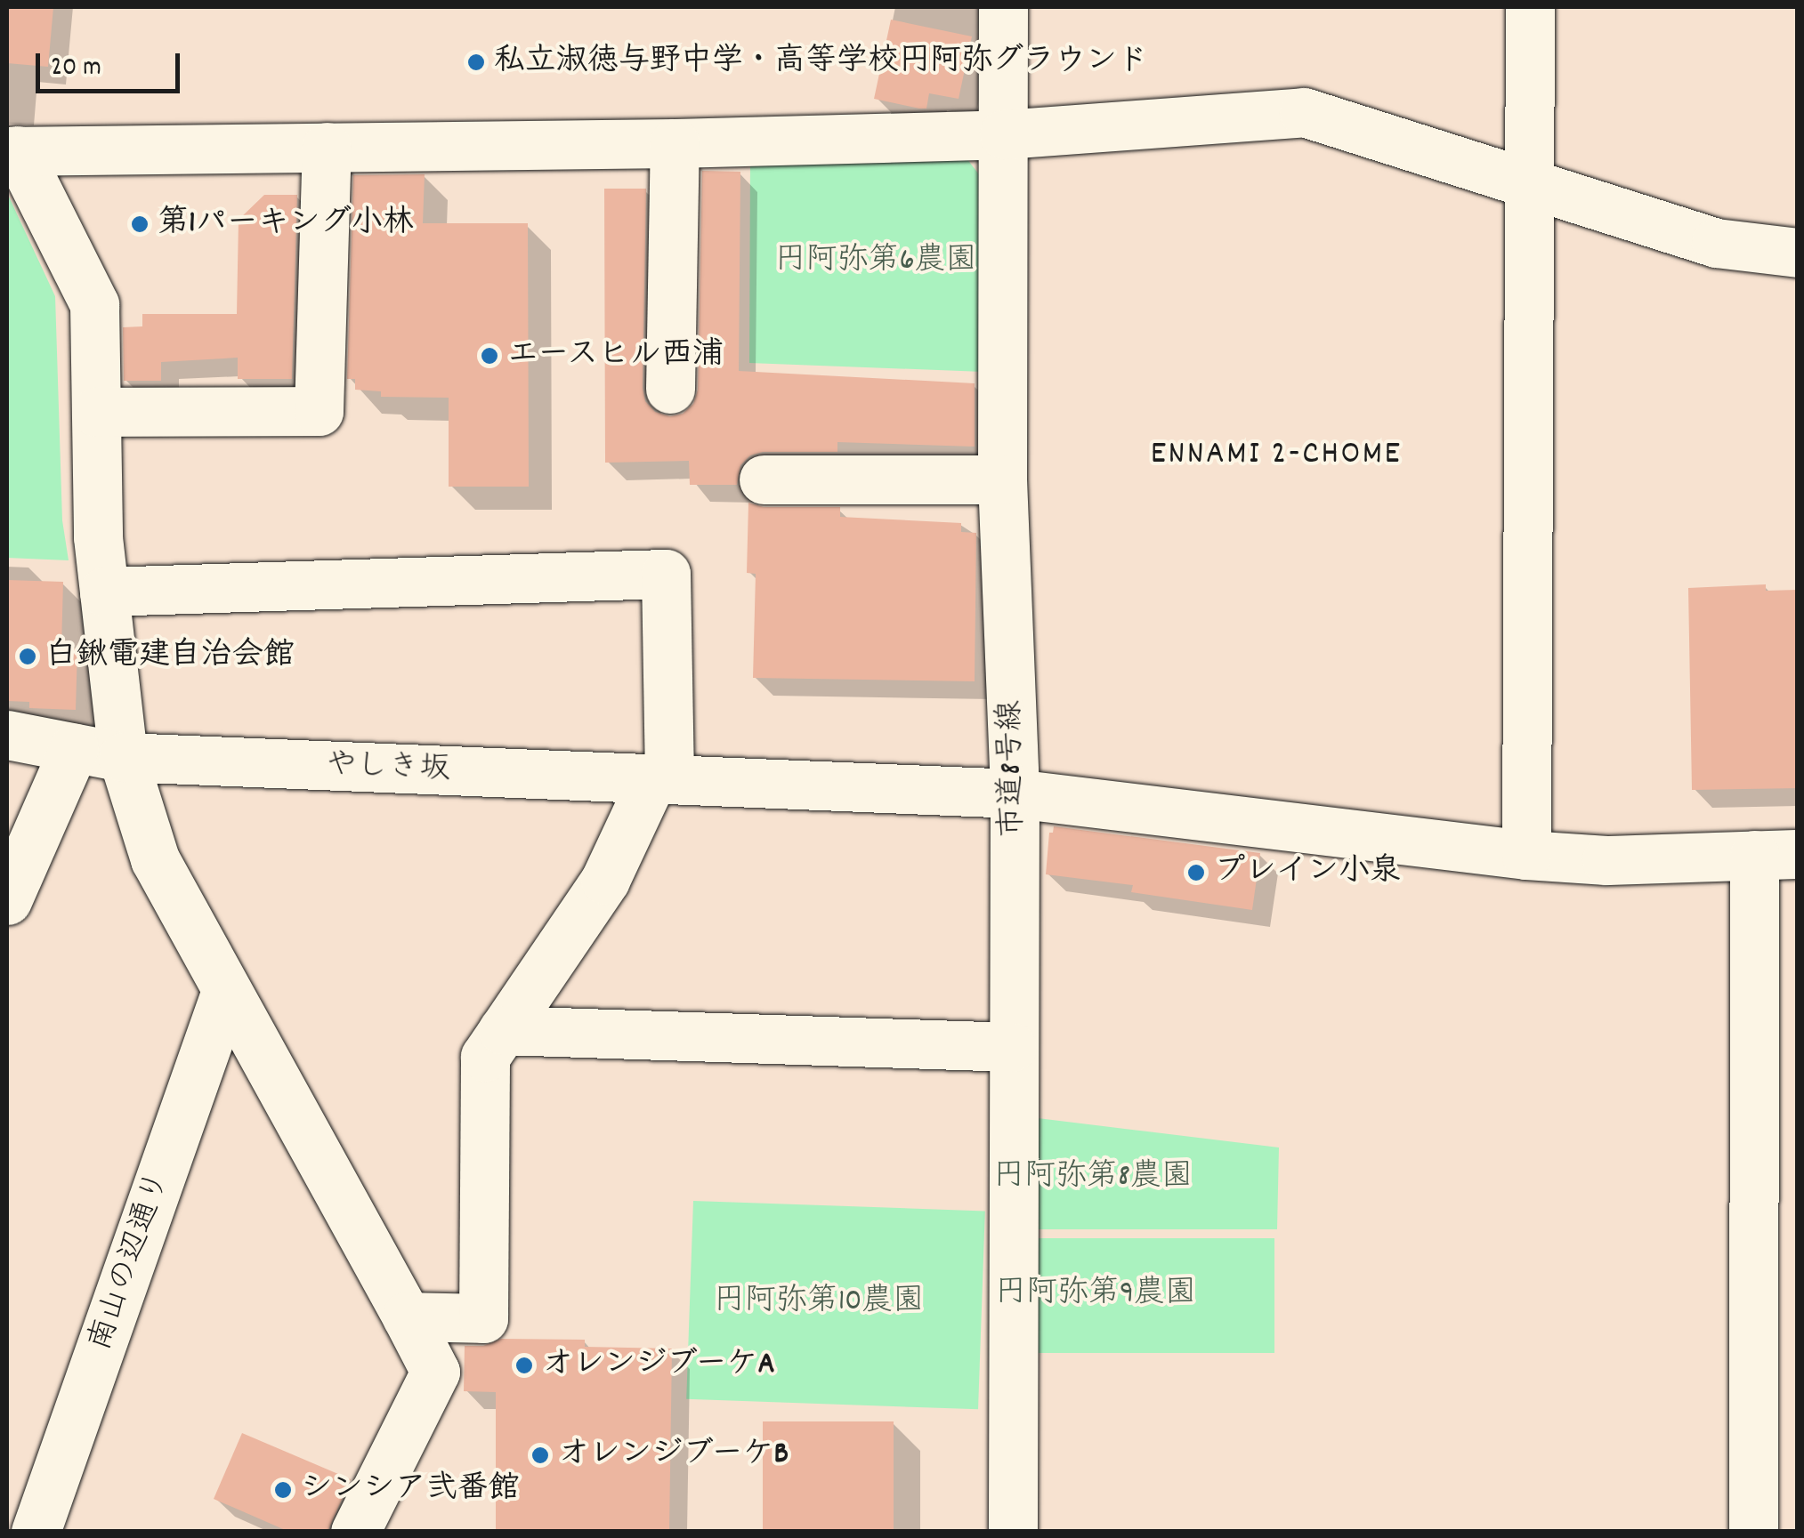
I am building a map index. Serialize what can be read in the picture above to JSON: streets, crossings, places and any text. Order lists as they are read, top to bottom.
{
  "streets": {
    "street": ["やしき坂", "市道8号線", "南山の辺通り"]
  },
  "crossings": [
    ["やしき坂", "市道8号線"]
  ],
  "districts": ["ENNAMI 2-CHOME"],
  "parks": [
    "円阿弥第6農園",
    "円阿弥第8農園",
    "円阿弥第9農園",
    "円阿弥第10農園"
  ],
  "places": [
    "私立淑徳与野中学・高等学校円阿弥グラウンド",
    "第1パーキング小林",
    "エースヒル西浦",
    "白鍬電建自治会館",
    "プレイン小泉",
    "オレンジブーケA",
    "オレンジブーケB",
    "シンシア弐番館"
  ],
  "scale_bar": "20 m"
}
